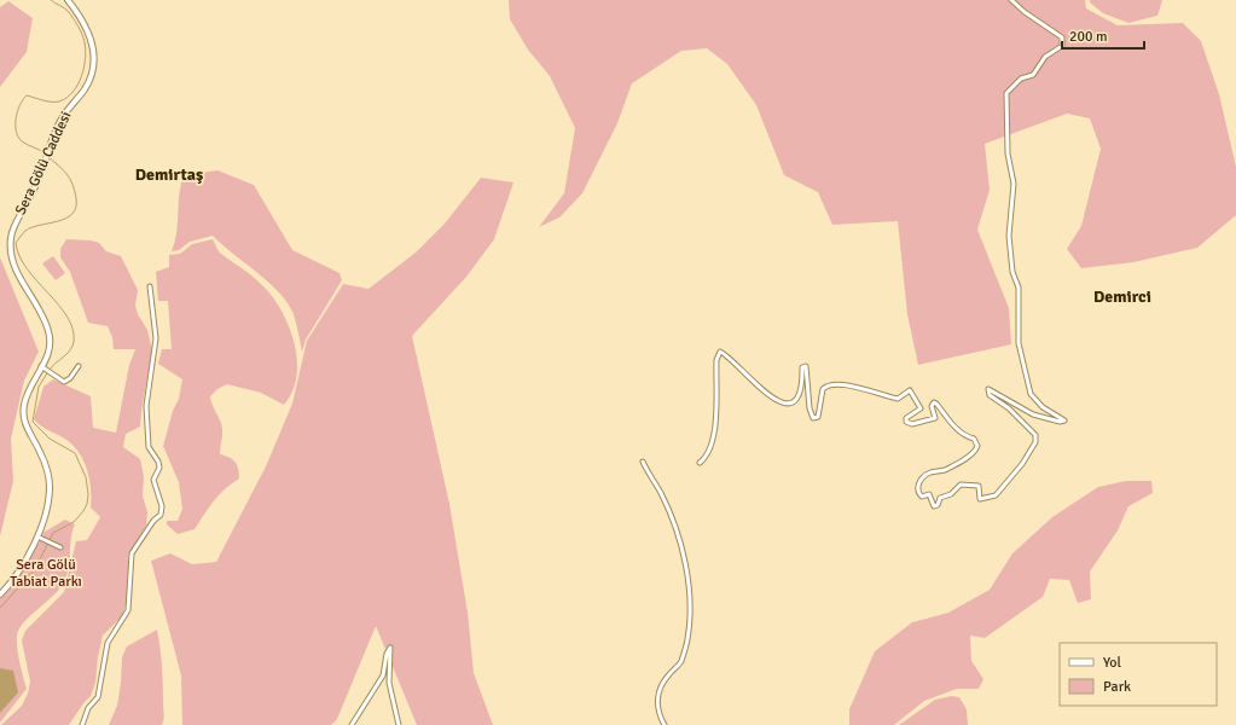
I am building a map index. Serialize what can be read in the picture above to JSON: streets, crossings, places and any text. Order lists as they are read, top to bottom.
{
  "streets": {
    "main road": ["Sera Gölü Caddesi"]
  },
  "districts": ["Demirtaş", "Demirci"],
  "parks": ["Sera Gölü Tabiat Parkı"],
  "legend": ["Yol", "Park"],
  "scale_bar": "200 m"
}
